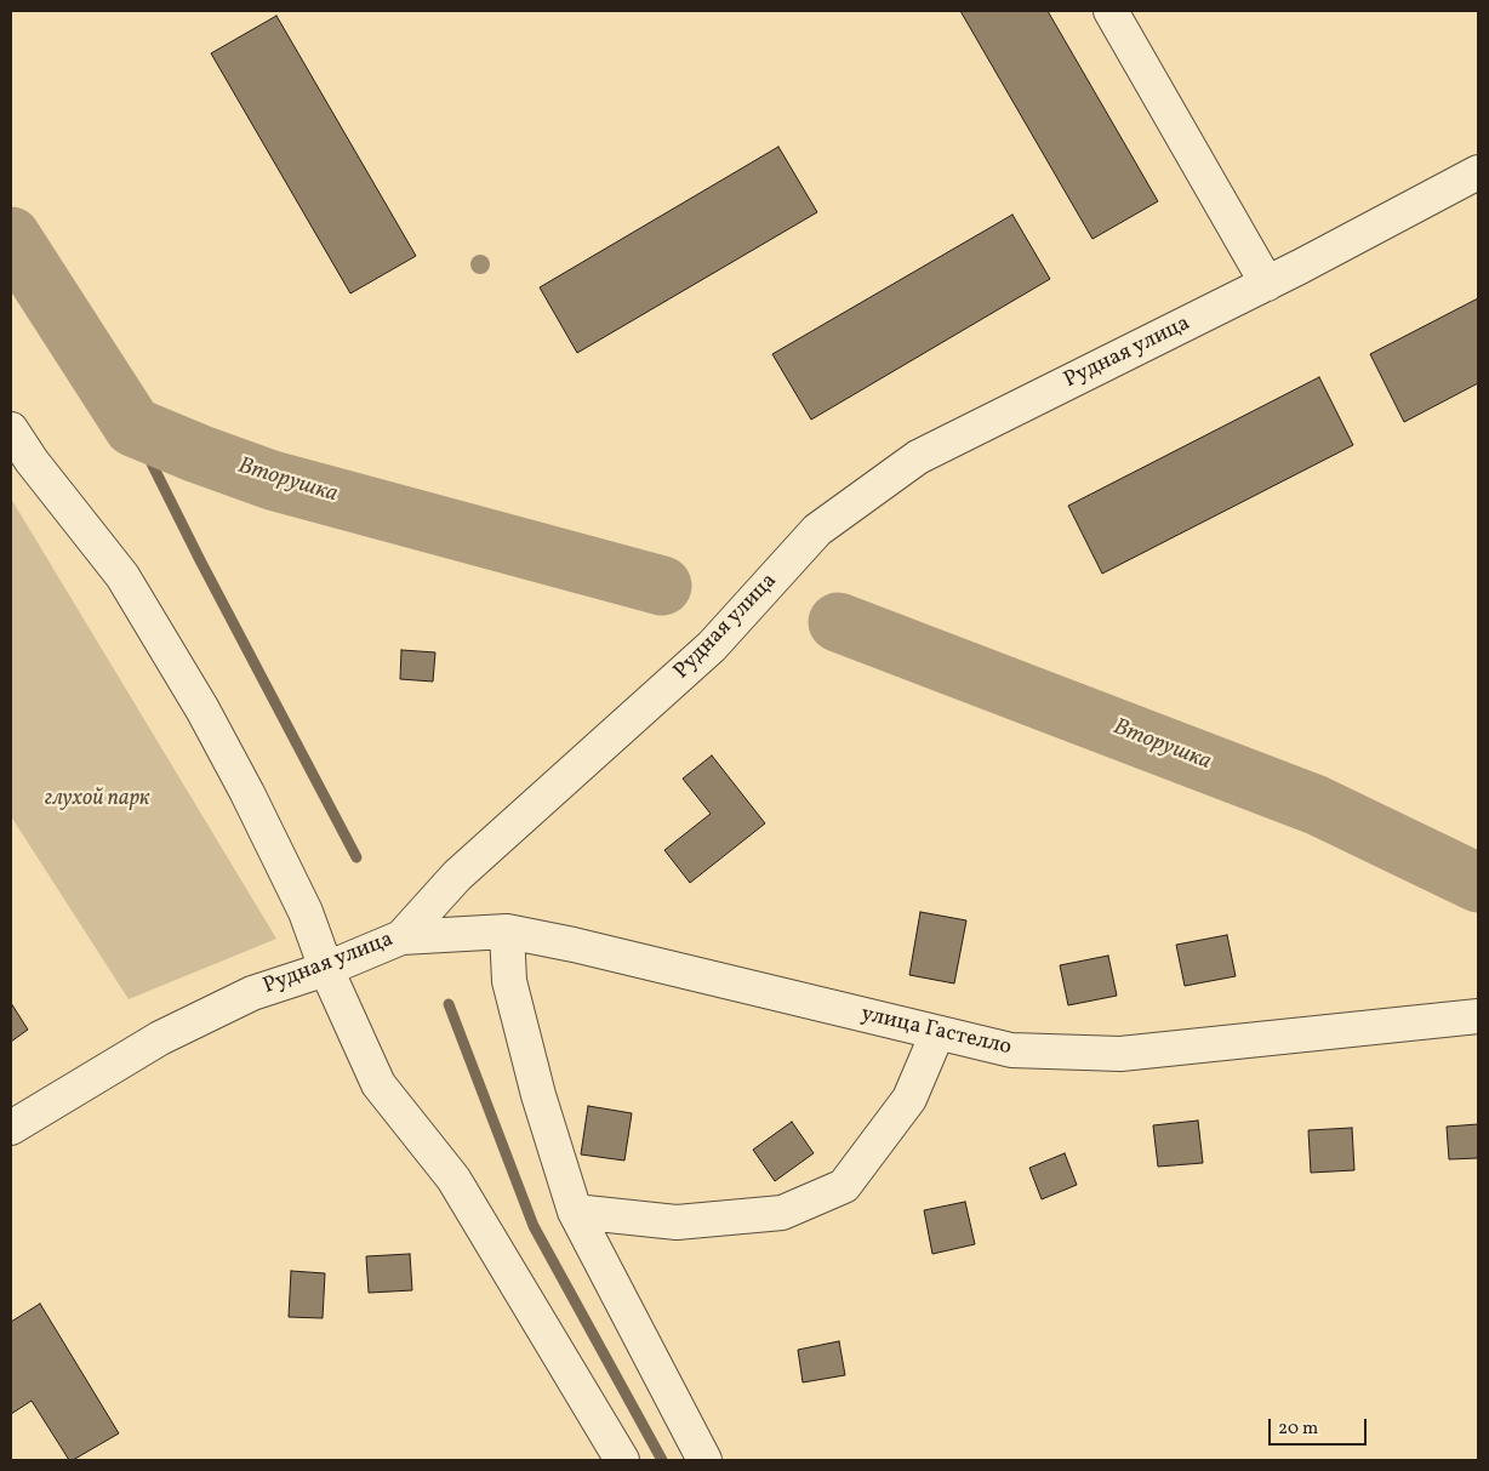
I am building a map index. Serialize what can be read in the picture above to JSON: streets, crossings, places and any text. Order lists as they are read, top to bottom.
{
  "streets": {
    "street": ["Рудная улица", "улица Гастелло"]
  },
  "crossings": [
    ["Рудная улица", "улица Гастелло"]
  ],
  "water": ["Вторушка"],
  "parks": ["глухой парк"],
  "scale_bar": "20 m"
}
